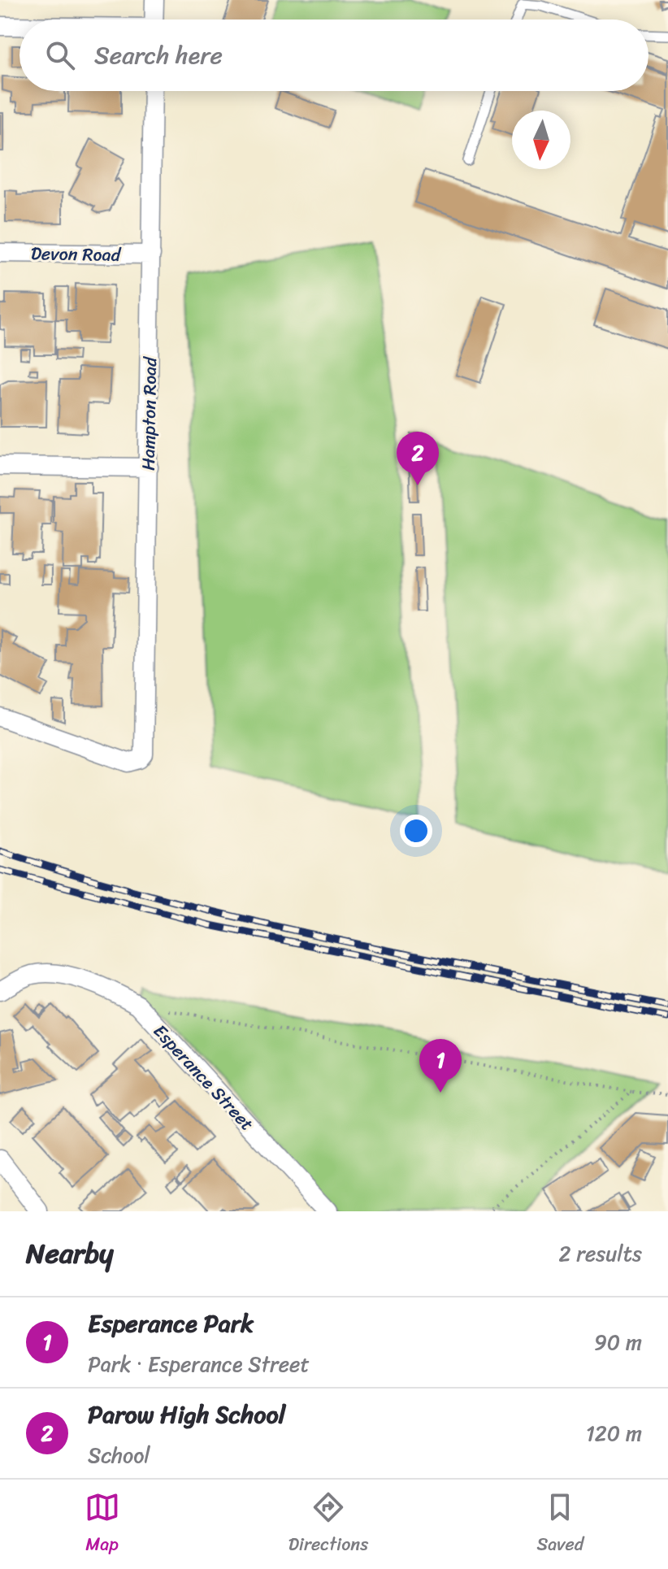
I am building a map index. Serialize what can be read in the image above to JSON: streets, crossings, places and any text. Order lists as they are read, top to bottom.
{
  "streets": {
    "street": ["Devon Road", "Hampton Road", "Esperance Street"]
  },
  "crossings": [
    ["Devon Road", "Hampton Road"]
  ],
  "north": "bottom",
  "page": {
    "search": "Search here",
    "pins": ["2", "1"],
    "heading": ["Nearby", "2 results"],
    "list": [
      {
        "mark": "1",
        "name": "Esperance Park",
        "note": "Park · Esperance Street",
        "value": "90 m"
      },
      {
        "mark": "2",
        "name": "Parow High School",
        "note": "School",
        "value": "120 m"
      }
    ],
    "nav": ["Map", "Directions", "Saved"]
  }
}
